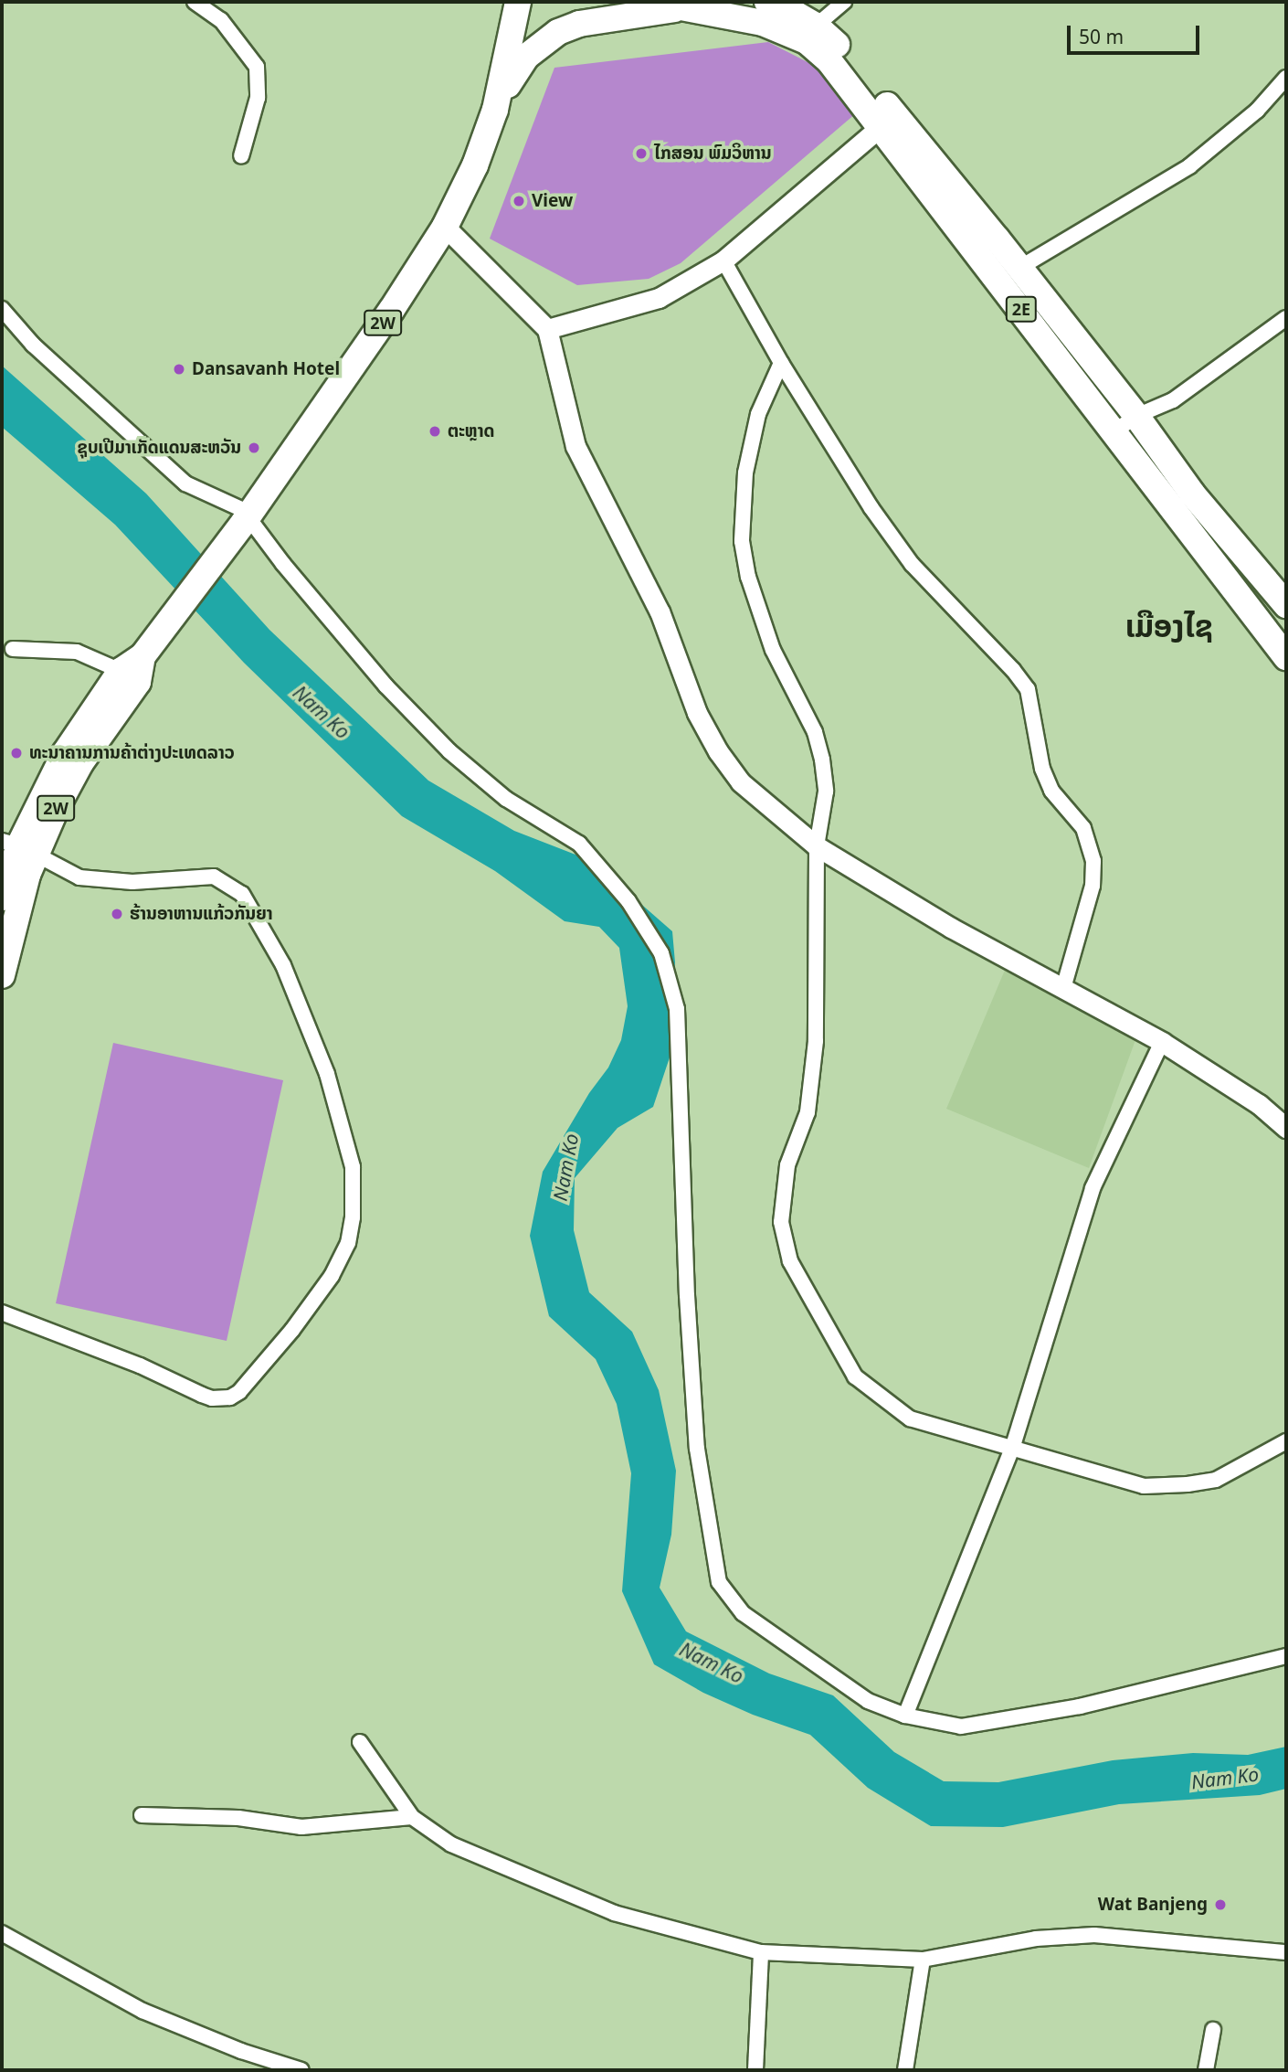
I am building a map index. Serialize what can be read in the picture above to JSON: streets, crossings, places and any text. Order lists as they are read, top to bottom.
{
  "streets": {
    "highway": ["2E", "2W"]
  },
  "districts": ["ເມືອງໄຊ"],
  "water": ["Nam Ko"],
  "places": [
    "ໄກສອນ ພົມວິຫານ",
    "View",
    "Dansavanh Hotel",
    "ຕະຫຼາດ",
    "ຊຸບເປີມາເກັດແດນສະຫວັນ",
    "ທະນາຄານການຄ້າຕ່າງປະເທດລາວ",
    "ຮ້ານອາຫານແກ້ວກັນຍາ",
    "Wat Banjeng"
  ],
  "scale_bar": "50 m"
}
